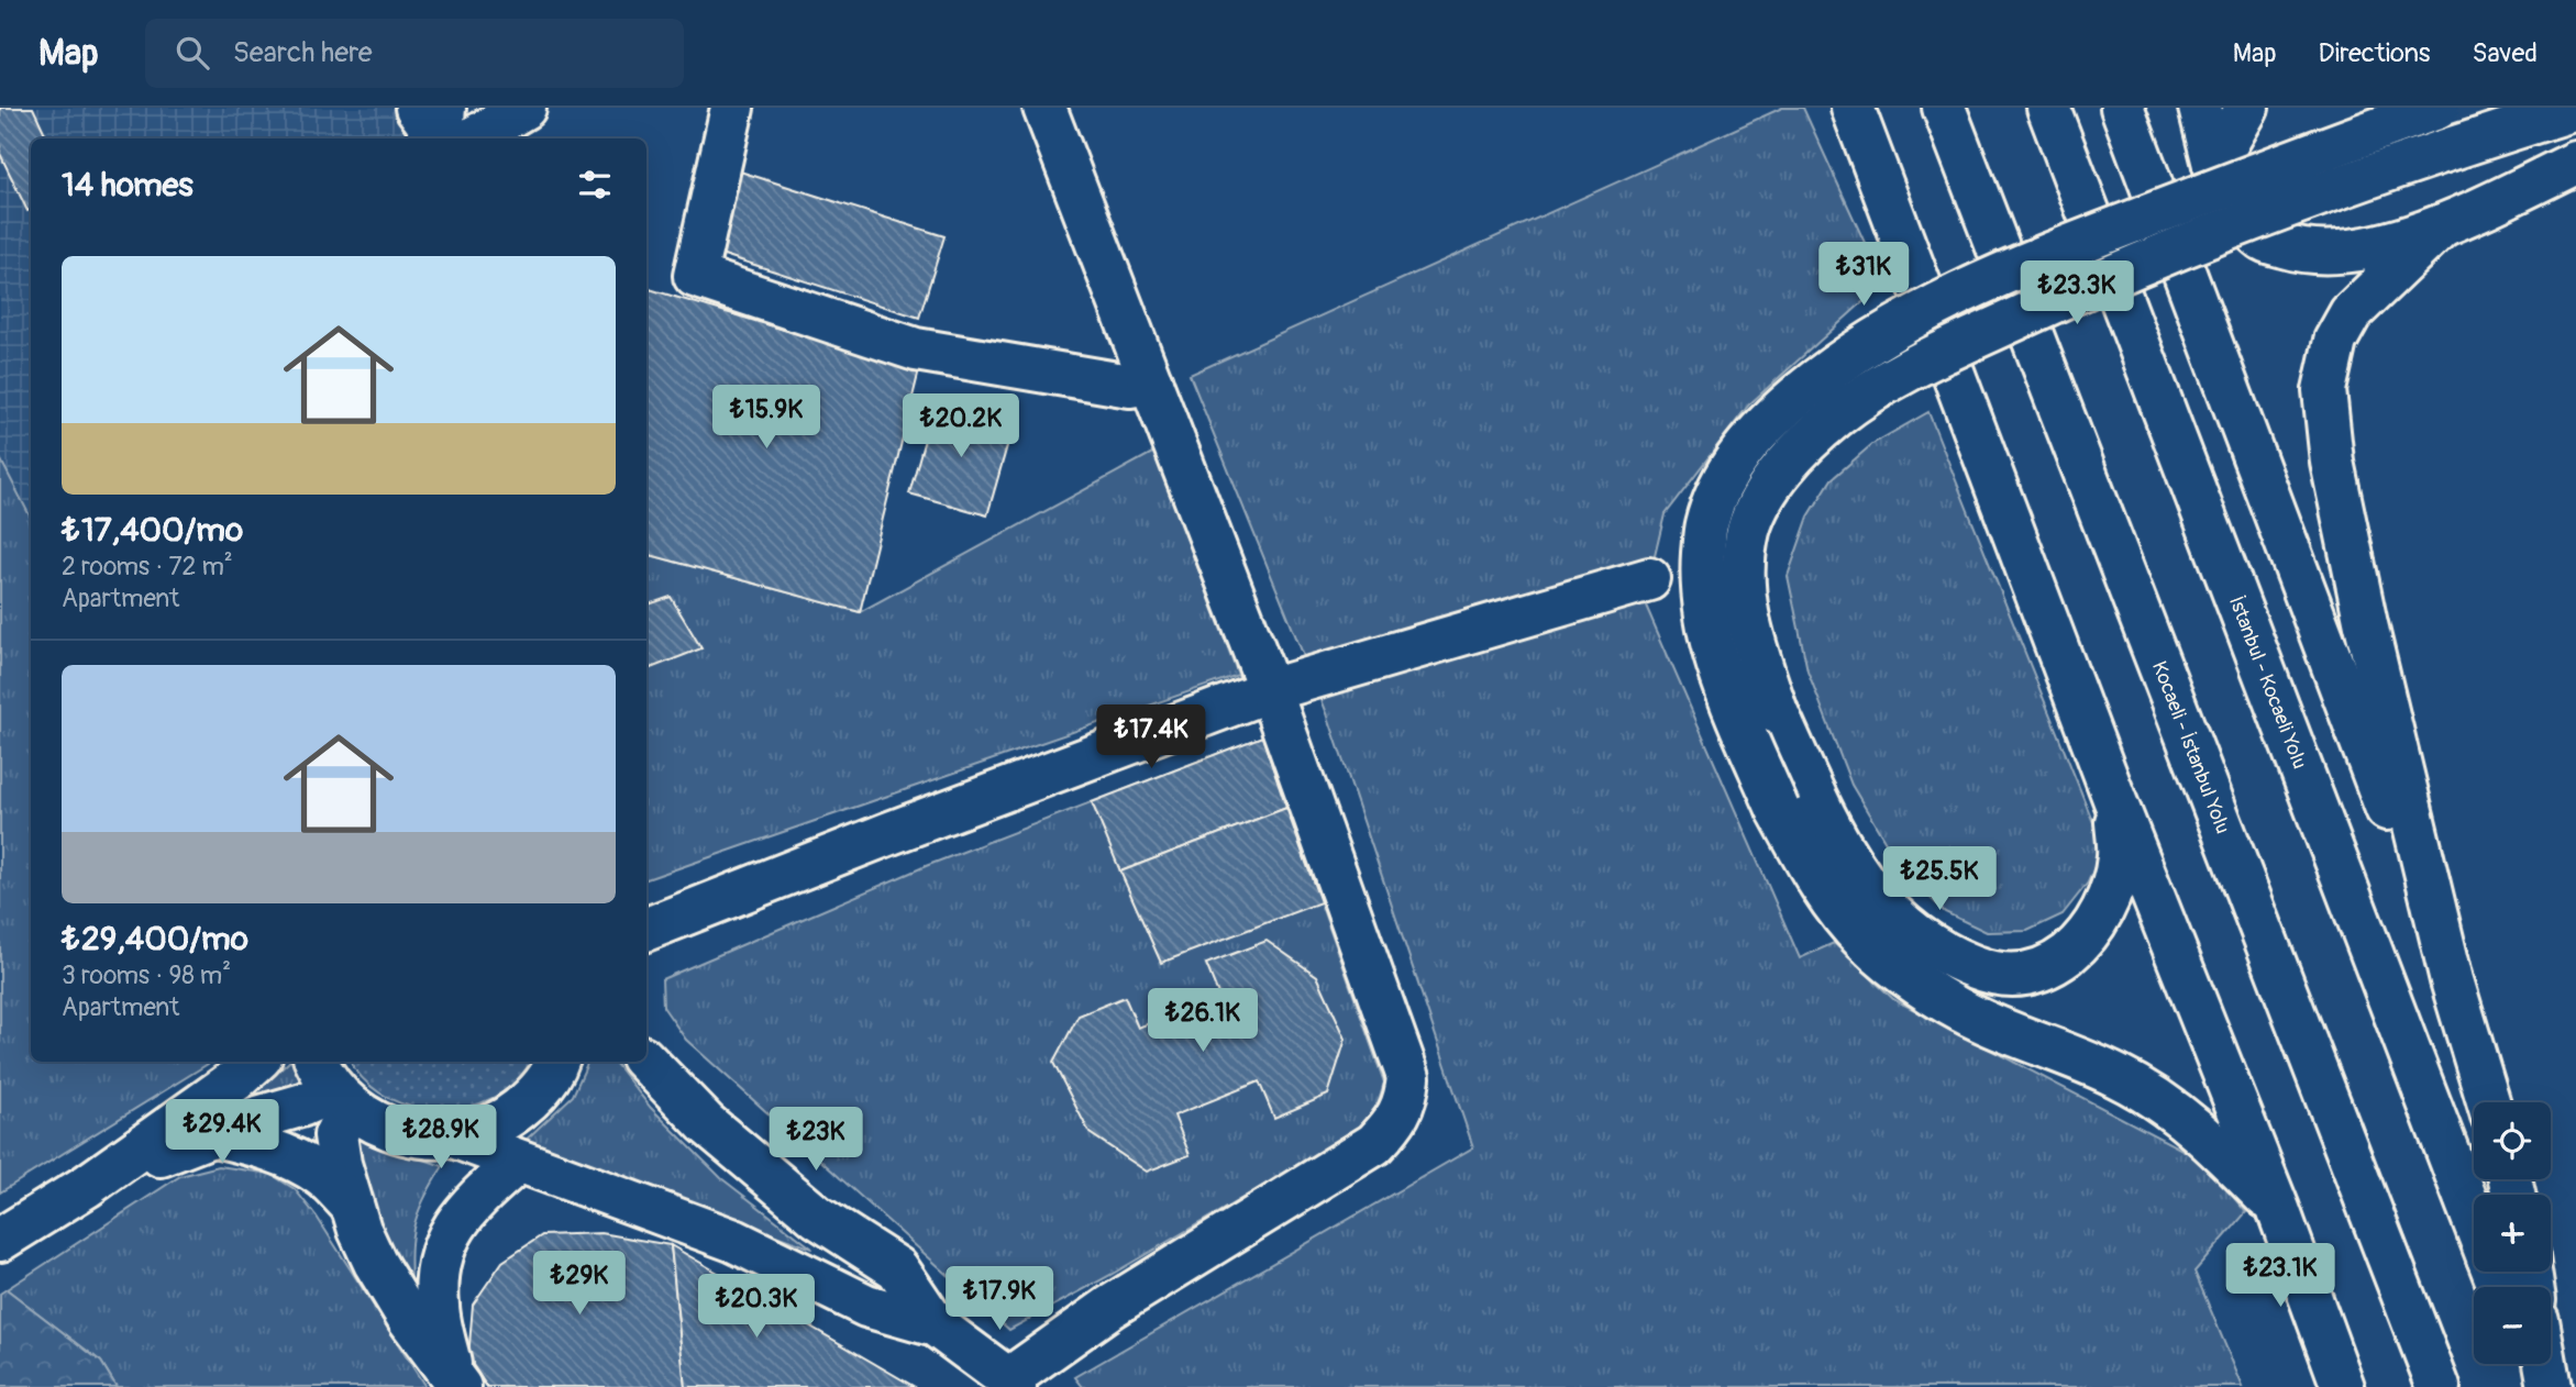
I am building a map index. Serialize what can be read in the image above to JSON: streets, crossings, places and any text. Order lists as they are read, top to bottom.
{
  "streets": {
    "main road": ["İstanbul - Kocaeli Yolu", "Kocaeli - İstanbul Yolu"]
  },
  "page": {
    "header": "Map",
    "search": "Search here",
    "nav": ["Map", "Directions", "Saved"],
    "heading": "14 homes",
    "list": [
      {
        "name": "₺17,400/mo",
        "note": "2 rooms · 72 m² · Apartment"
      },
      {
        "name": "₺29,400/mo",
        "note": "3 rooms · 98 m² · Apartment"
      }
    ],
    "price": [
      "₺31K",
      "₺23.3K",
      "₺15.9K",
      "₺20.2K",
      "₺17.4K",
      "₺25.5K",
      "₺26.1K",
      "₺29.4K",
      "₺28.9K",
      "₺23K",
      "₺23.1K",
      "₺29K",
      "₺17.9K",
      "₺20.3K"
    ],
    "map_buttons": ["+", "−"]
  }
}
